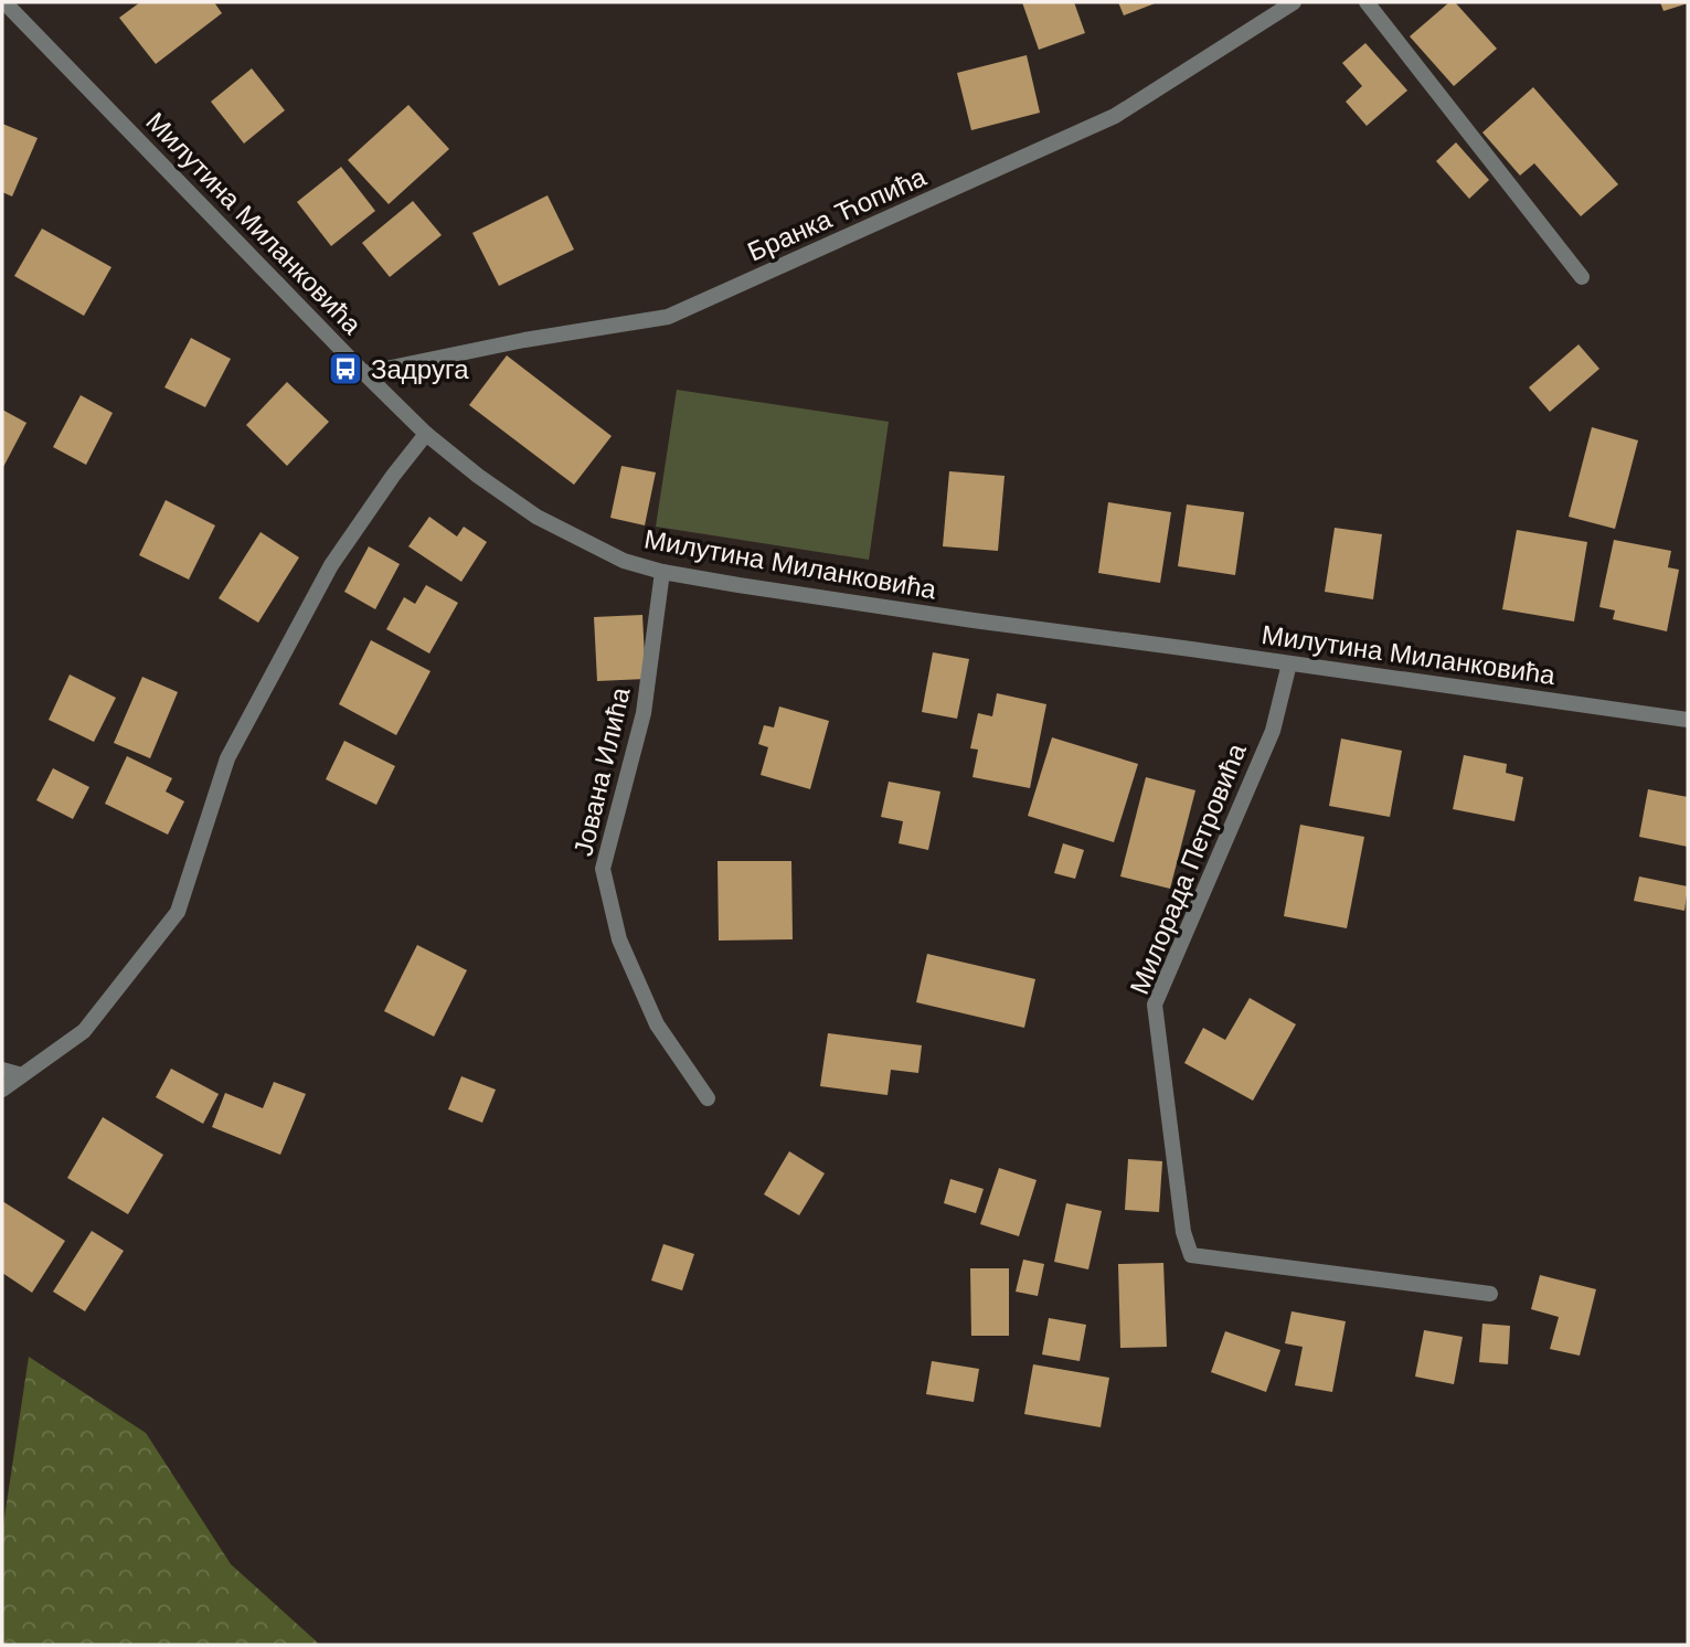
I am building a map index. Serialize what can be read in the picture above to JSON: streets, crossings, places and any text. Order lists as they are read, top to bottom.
{
  "streets": {
    "street": [
      "Бранка Ћопића",
      "Милутина Миланковића",
      "Јована Илића",
      "Милорада Петровића"
    ]
  },
  "crossings": [
    ["Бранка Ћопића", "Милутина Миланковића"],
    ["Милутина Миланковића", "Јована Илића"],
    ["Милутина Миланковића", "Милорада Петровића"]
  ],
  "places": {
    "bus stop": ["Задруга"]
  }
}
